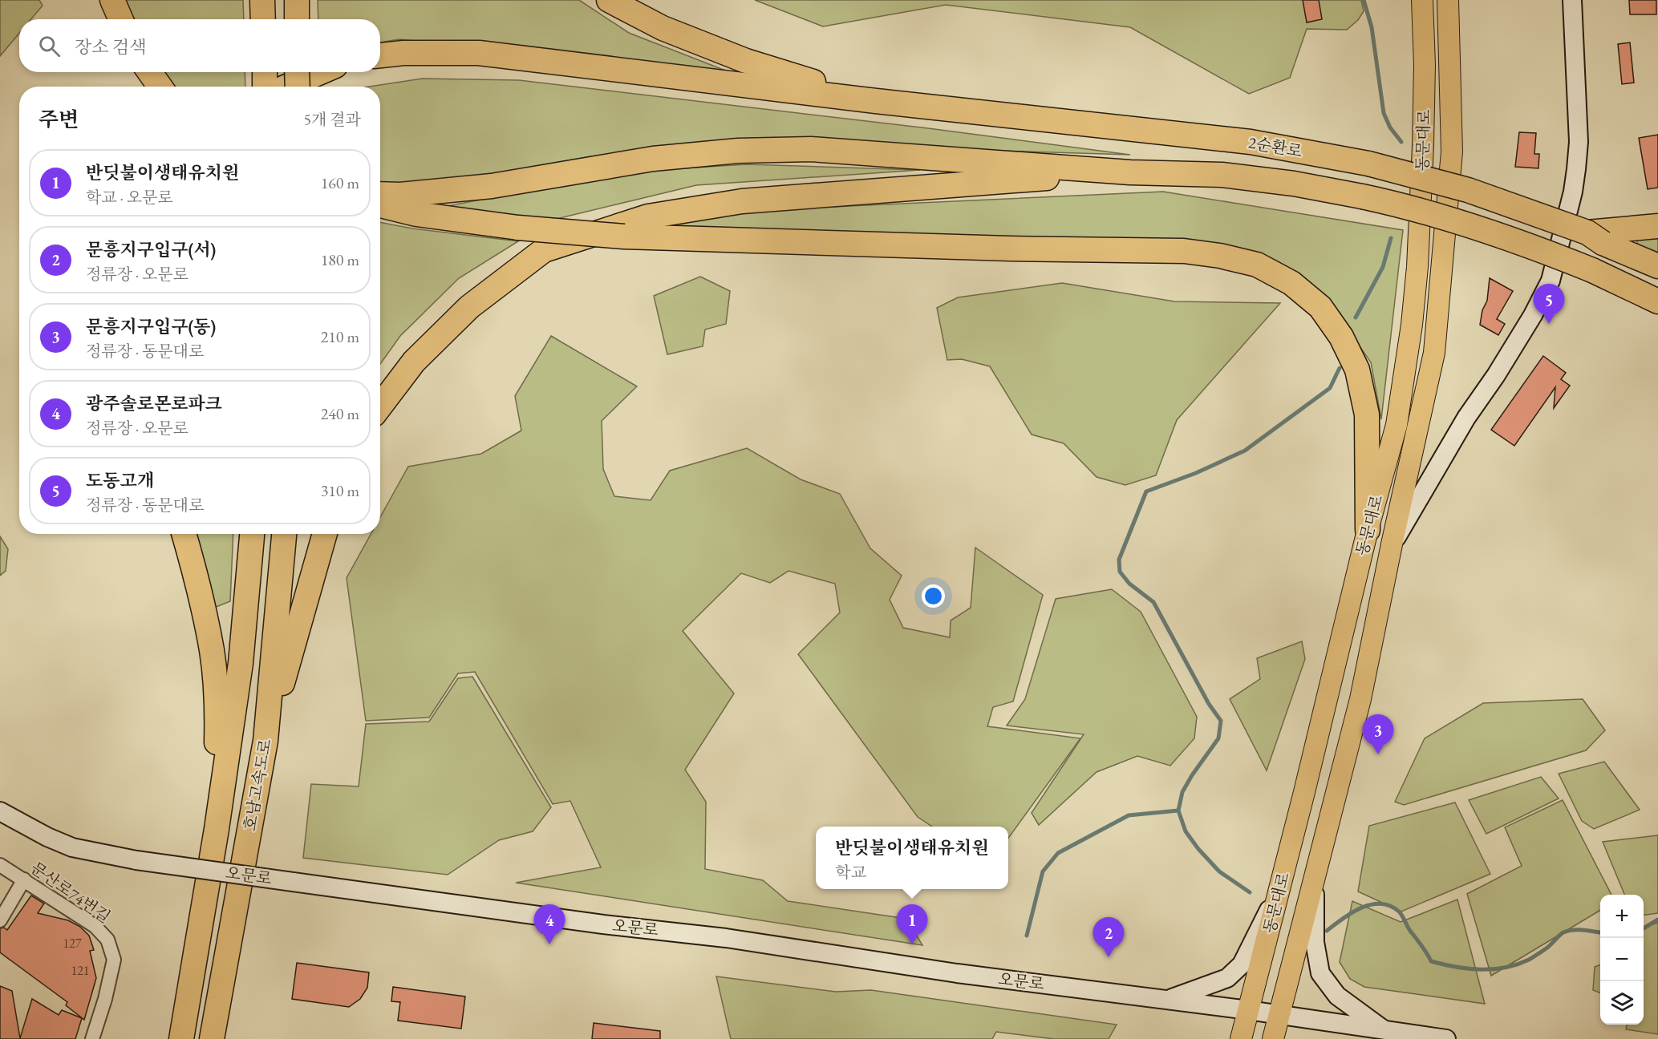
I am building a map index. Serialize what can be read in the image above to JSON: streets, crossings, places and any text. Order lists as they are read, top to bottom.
{
  "streets": {
    "highway": ["2순환로", "호남고속도로"],
    "main road": ["동문대로", "오문로"],
    "street": ["문산로74번길"]
  },
  "crossings": [
    ["동문대로", "오문로"]
  ],
  "house_numbers": ["127", "121"],
  "page": {
    "search": "장소 검색",
    "heading": ["주변", "5개 결과"],
    "list": [
      {
        "mark": "1",
        "name": "반딧불이생태유치원",
        "note": "학교 · 오문로",
        "value": "160 m"
      },
      {
        "mark": "2",
        "name": "문흥지구입구(서)",
        "note": "정류장 · 오문로",
        "value": "180 m"
      },
      {
        "mark": "3",
        "name": "문흥지구입구(동)",
        "note": "정류장 · 동문대로",
        "value": "210 m"
      },
      {
        "mark": "4",
        "name": "광주솔로몬로파크",
        "note": "정류장 · 오문로",
        "value": "240 m"
      },
      {
        "mark": "5",
        "name": "도동고개",
        "note": "정류장 · 동문대로",
        "value": "310 m"
      }
    ],
    "pins": [
      "5",
      "3",
      "1",
      "4",
      "2"
    ],
    "popup": ["반딧불이생태유치원", "학교"],
    "map_buttons": ["+", "−"]
  }
}
